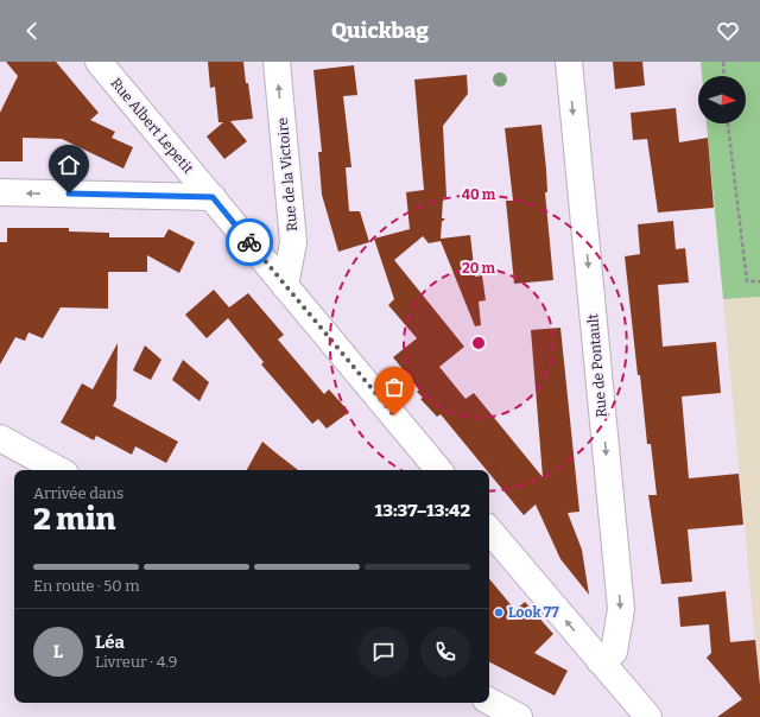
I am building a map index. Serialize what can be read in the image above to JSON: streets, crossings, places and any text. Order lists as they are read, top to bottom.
{
  "streets": {
    "street": ["Rue Albert Lepetit", "Rue de la Victoire", "Rue de Pontault"]
  },
  "crossings": [
    ["Rue Albert Lepetit", "Rue de la Victoire"]
  ],
  "one_way": ["Rue de la Victoire", "Rue de Pontault"],
  "places": ["Look 77"],
  "north": "right",
  "page": {
    "header": "Quickbag",
    "heading": ["2 min", "Arrivée dans", "13:37–13:42"],
    "panel": ["Léa", "Livreur · 4.9"],
    "bar": "En route · 50 m",
    "round": "L"
  },
  "rings": ["40 m", "20 m"]
}
